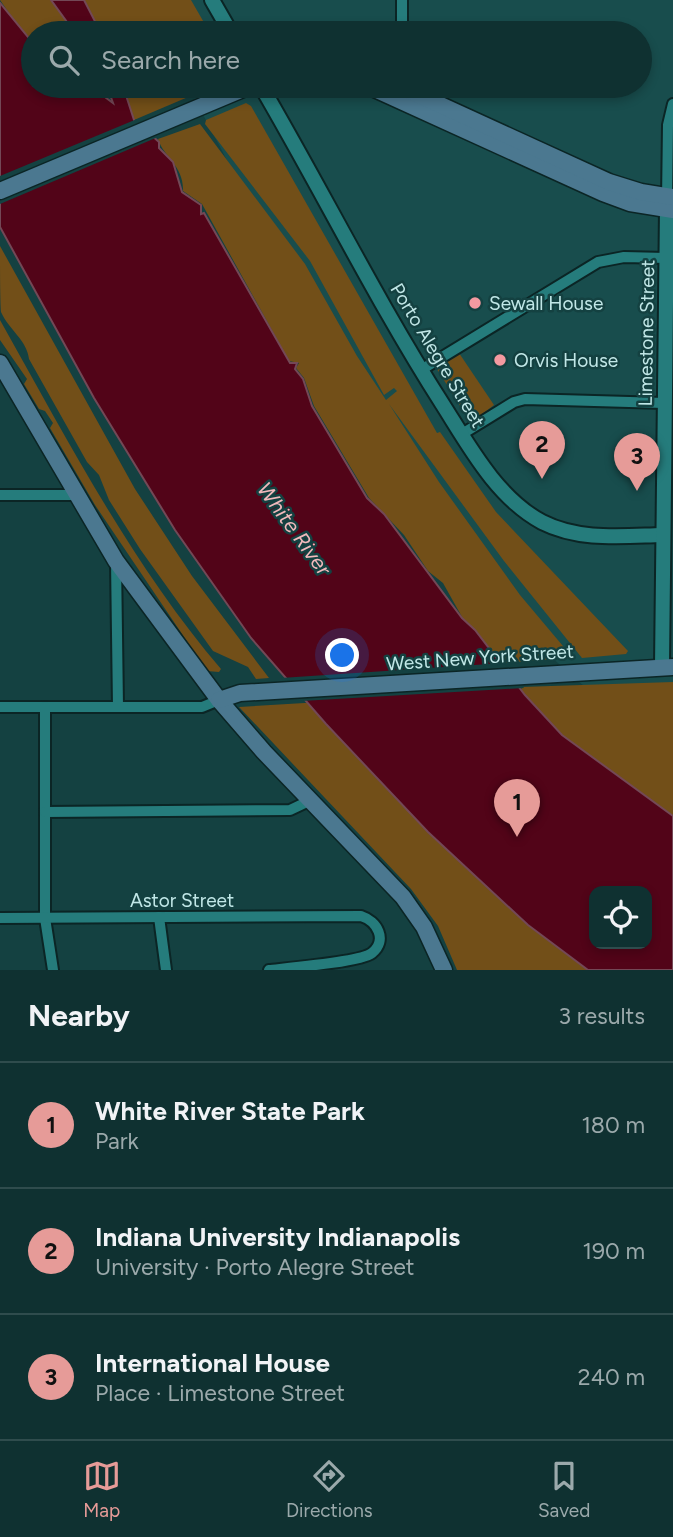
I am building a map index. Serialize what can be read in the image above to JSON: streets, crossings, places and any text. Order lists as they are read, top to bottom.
{
  "streets": {
    "main road": ["West New York Street"],
    "street": ["Limestone Street", "Porto Alegre Street", "Astor Street"]
  },
  "crossings": [
    ["Limestone Street", "Porto Alegre Street"],
    ["Limestone Street", "West New York Street"]
  ],
  "water": ["White River"],
  "places": ["Sewall House", "Orvis House"],
  "page": {
    "search": "Search here",
    "pins": ["2", "3", "1"],
    "heading": ["Nearby", "3 results"],
    "list": [
      {
        "mark": "1",
        "name": "White River State Park",
        "note": "Park",
        "value": "180 m"
      },
      {
        "mark": "2",
        "name": "Indiana University Indianapolis",
        "note": "University · Porto Alegre Street",
        "value": "190 m"
      },
      {
        "mark": "3",
        "name": "International House",
        "note": "Place · Limestone Street",
        "value": "240 m"
      }
    ],
    "nav": ["Map", "Directions", "Saved"]
  }
}
